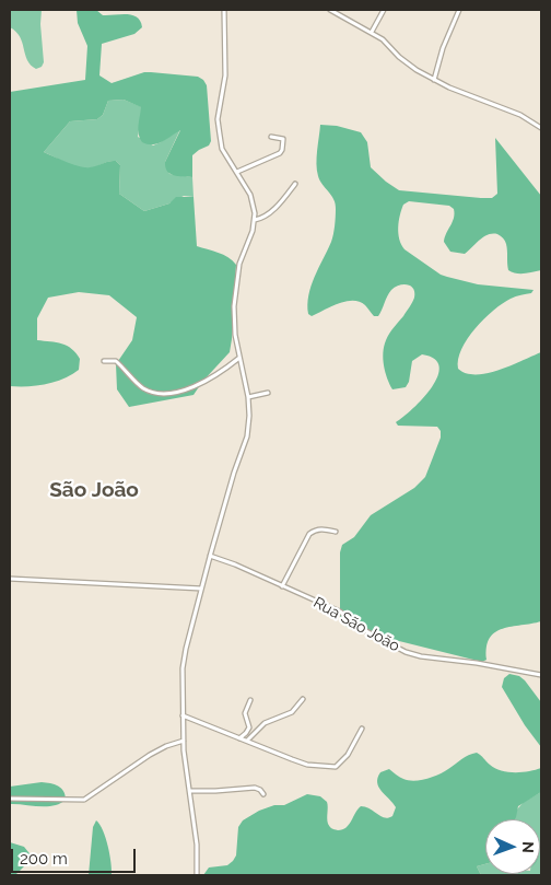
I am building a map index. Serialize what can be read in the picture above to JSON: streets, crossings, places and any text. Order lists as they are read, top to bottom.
{
  "streets": {
    "street": ["Rua São João"]
  },
  "districts": ["São João"],
  "scale_bar": "200 m",
  "north": "right"
}
